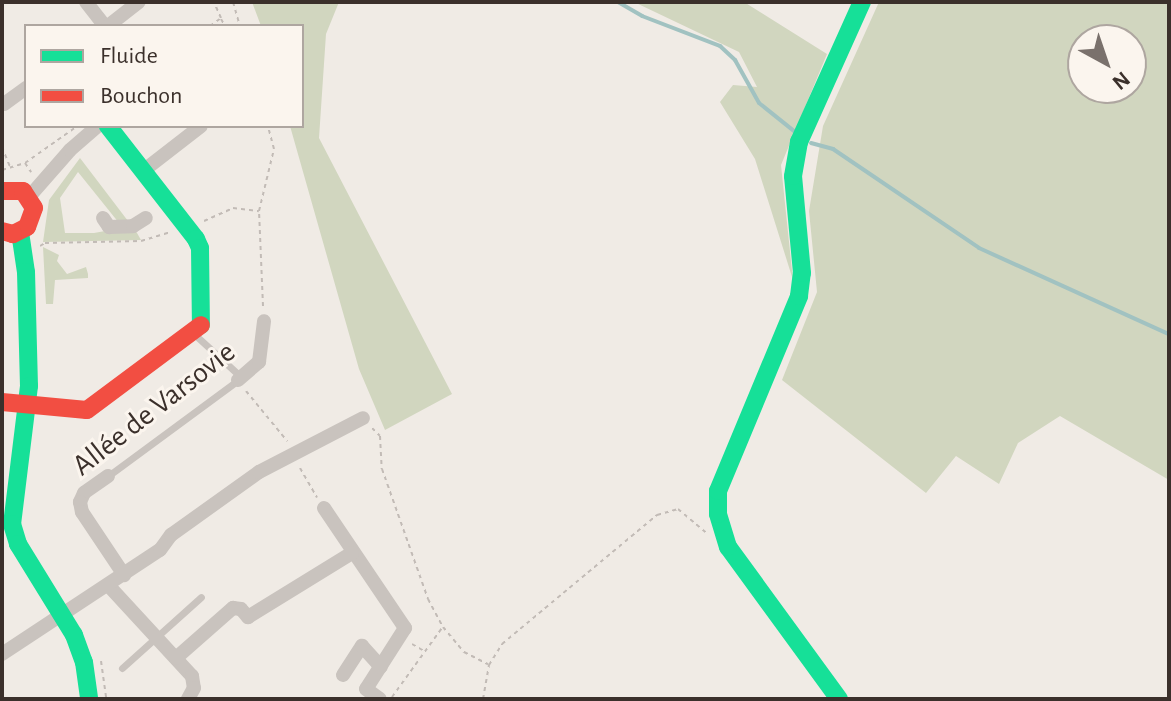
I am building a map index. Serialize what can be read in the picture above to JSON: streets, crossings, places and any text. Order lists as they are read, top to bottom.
{
  "streets": {
    "street": ["Allée de Varsovie"]
  },
  "legend": ["Fluide", "Bouchon"],
  "north": "bottom right"
}
